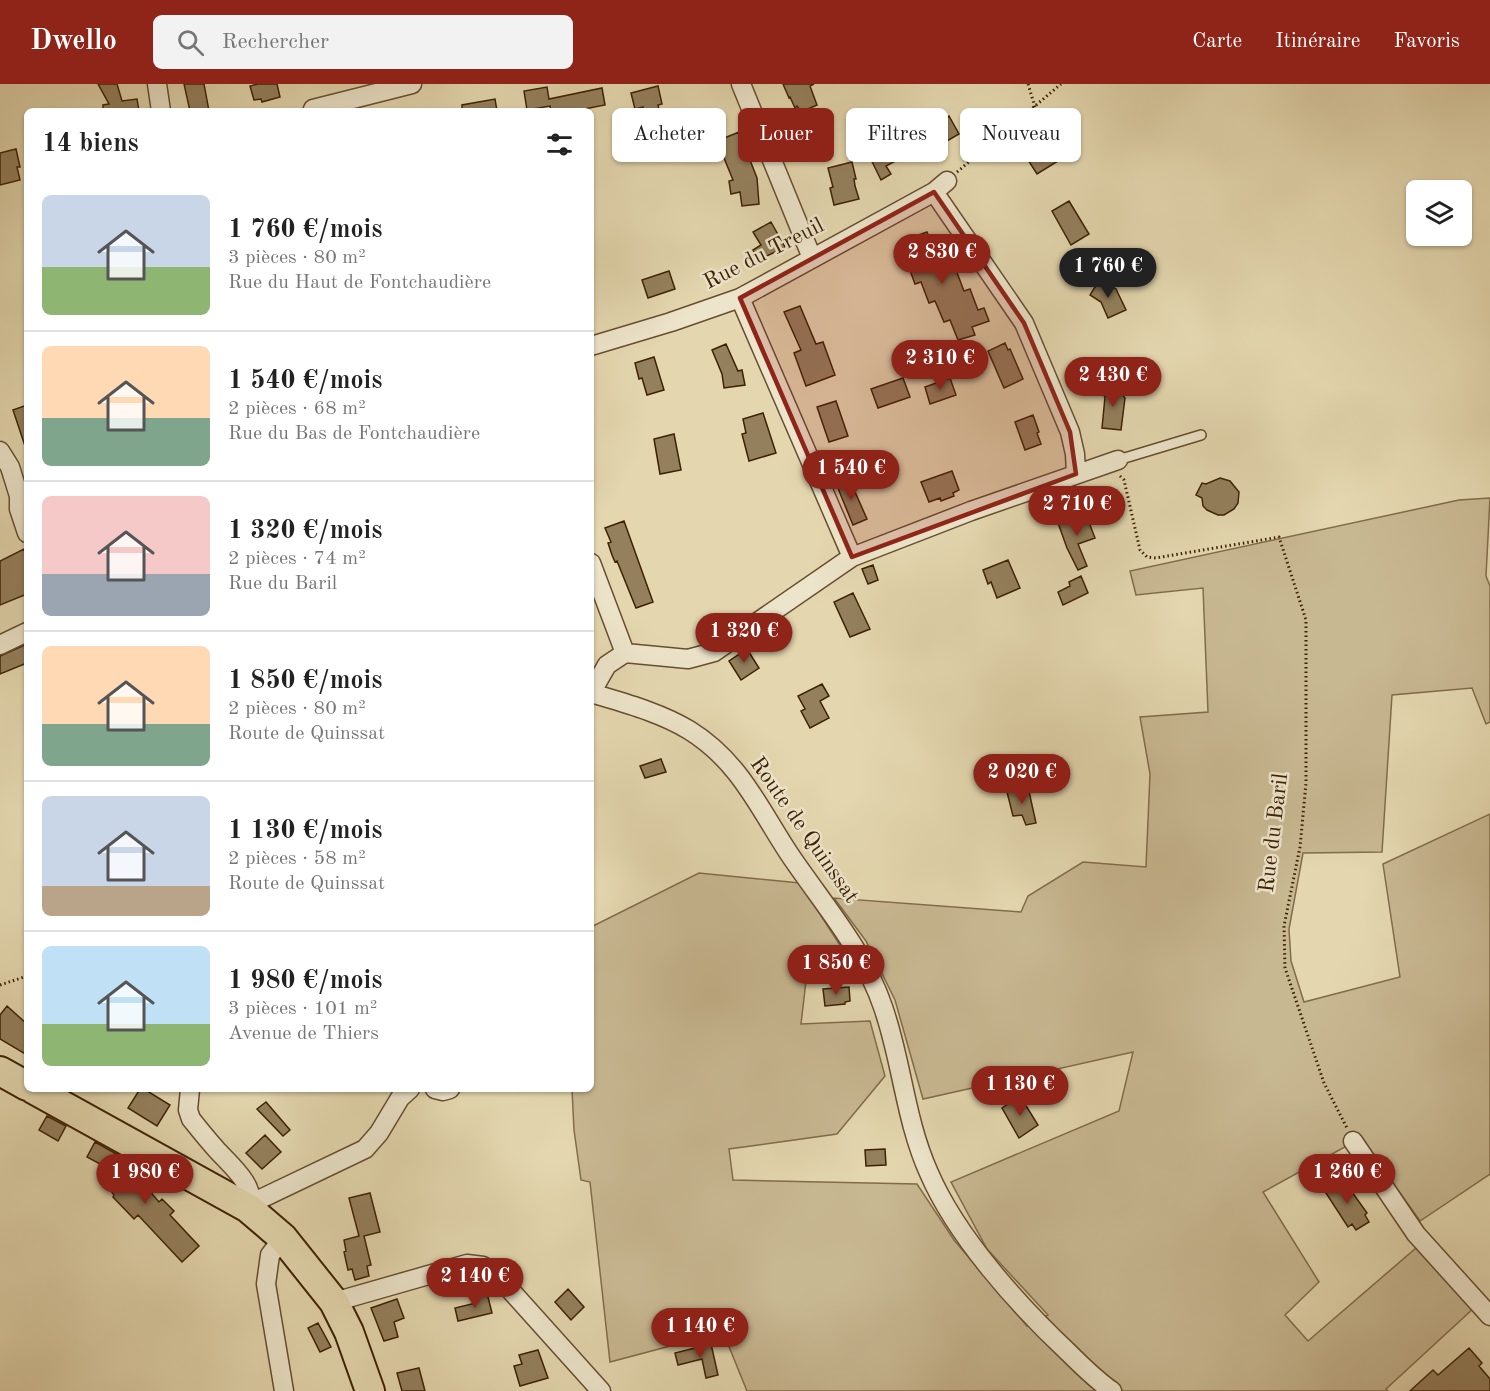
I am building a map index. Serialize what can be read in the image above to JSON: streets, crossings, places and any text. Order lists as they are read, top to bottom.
{
  "streets": {
    "street": ["Rue du Treuil", "Route de Quinssat"],
    "path": ["Rue du Baril"]
  },
  "page": {
    "header": "Dwello",
    "search": "Rechercher",
    "nav": ["Carte", "Itinéraire", "Favoris"],
    "chip": [
      "Acheter",
      "Louer",
      "Filtres",
      "Nouveau"
    ],
    "heading": "14 biens",
    "list": [
      {
        "name": "1 760 €/mois",
        "note": "3 pièces · 80 m² · Rue du Haut de Fontchaudière"
      },
      {
        "name": "1 540 €/mois",
        "note": "2 pièces · 68 m² · Rue du Bas de Fontchaudière"
      },
      {
        "name": "1 320 €/mois",
        "note": "2 pièces · 74 m² · Rue du Baril"
      },
      {
        "name": "1 850 €/mois",
        "note": "2 pièces · 80 m² · Route de Quinssat"
      },
      {
        "name": "1 130 €/mois",
        "note": "2 pièces · 58 m² · Route de Quinssat"
      },
      {
        "name": "1 980 €/mois",
        "note": "3 pièces · 101 m² · Avenue de Thiers"
      }
    ],
    "price": [
      "2 830 €",
      "1 760 €",
      "2 310 €",
      "2 430 €",
      "1 540 €",
      "2 710 €",
      "1 320 €",
      "2 020 €",
      "1 850 €",
      "1 130 €",
      "1 980 €",
      "1 260 €",
      "2 140 €",
      "1 140 €"
    ]
  }
}
